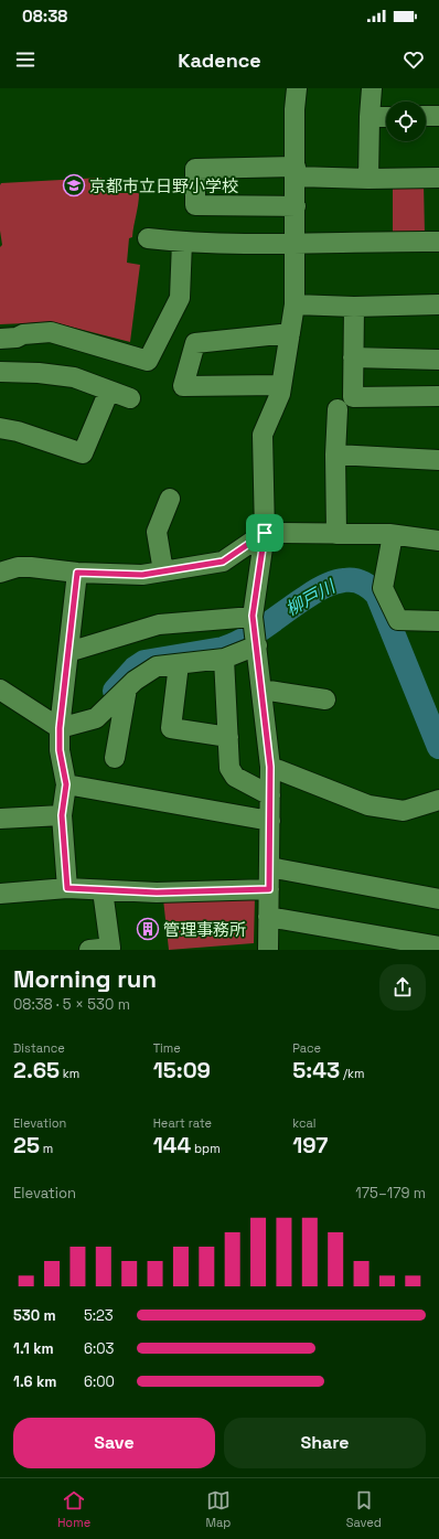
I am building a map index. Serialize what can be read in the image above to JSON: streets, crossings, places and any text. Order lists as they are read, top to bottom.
{
  "water": ["柳戸川"],
  "places": {
    "school or university": ["京都市立日野小学校"],
    "building": ["管理事務所"]
  },
  "page": {
    "status": "08:38",
    "header": "Kadence",
    "heading": ["Morning run", "08:38 · 5 × 530 m"],
    "stats": [
      ["Distance", "2.65 km"],
      ["Time", "15:09"],
      ["Pace", "5:43 /km"],
      ["Elevation", "25 m"],
      ["Heart rate", "144 bpm"],
      ["kcal", "197"]
    ],
    "chart": ["Elevation", "175–179 m"],
    "list": [
      {
        "name": "530 m",
        "note": "5:23"
      },
      {
        "name": "1.1 km",
        "note": "6:03"
      },
      {
        "name": "1.6 km",
        "note": "6:00"
      }
    ],
    "buttons": ["Save", "Share"],
    "tabs": ["Home", "Map", "Saved"]
  }
}
